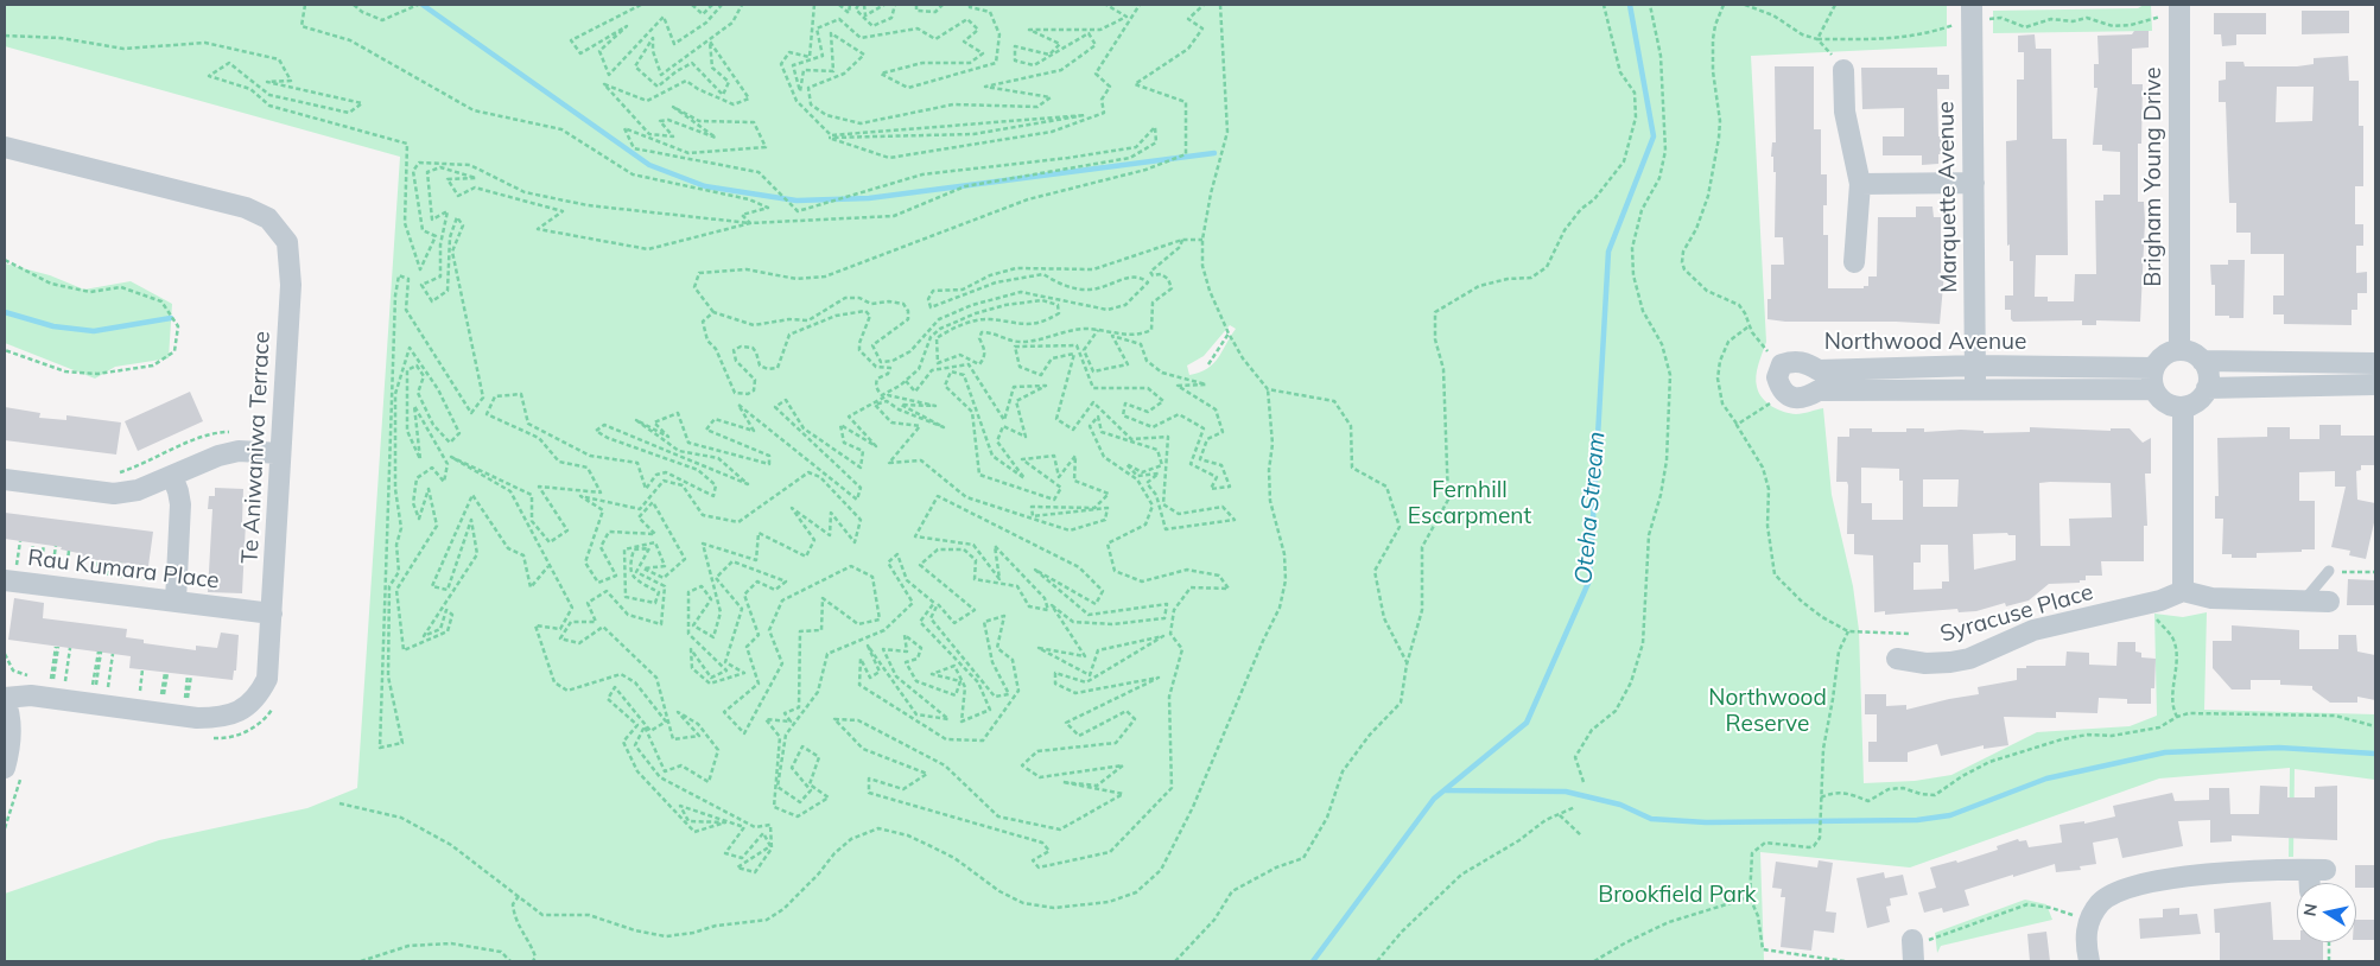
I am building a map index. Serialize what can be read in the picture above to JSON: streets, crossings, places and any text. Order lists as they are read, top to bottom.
{
  "streets": {
    "street": [
      "Brigham Young Drive",
      "Marquette Avenue",
      "Northwood Avenue",
      "Te Aniwaniwa Terrace",
      "Rau Kumara Place",
      "Syracuse Place"
    ]
  },
  "crossings": [
    ["Brigham Young Drive", "Northwood Avenue"],
    ["Marquette Avenue", "Northwood Avenue"],
    ["Te Aniwaniwa Terrace", "Rau Kumara Place"]
  ],
  "water": ["Oteha Stream"],
  "parks": ["Fernhill Escarpment", "Northwood Reserve", "Brookfield Park"],
  "north": "left"
}
